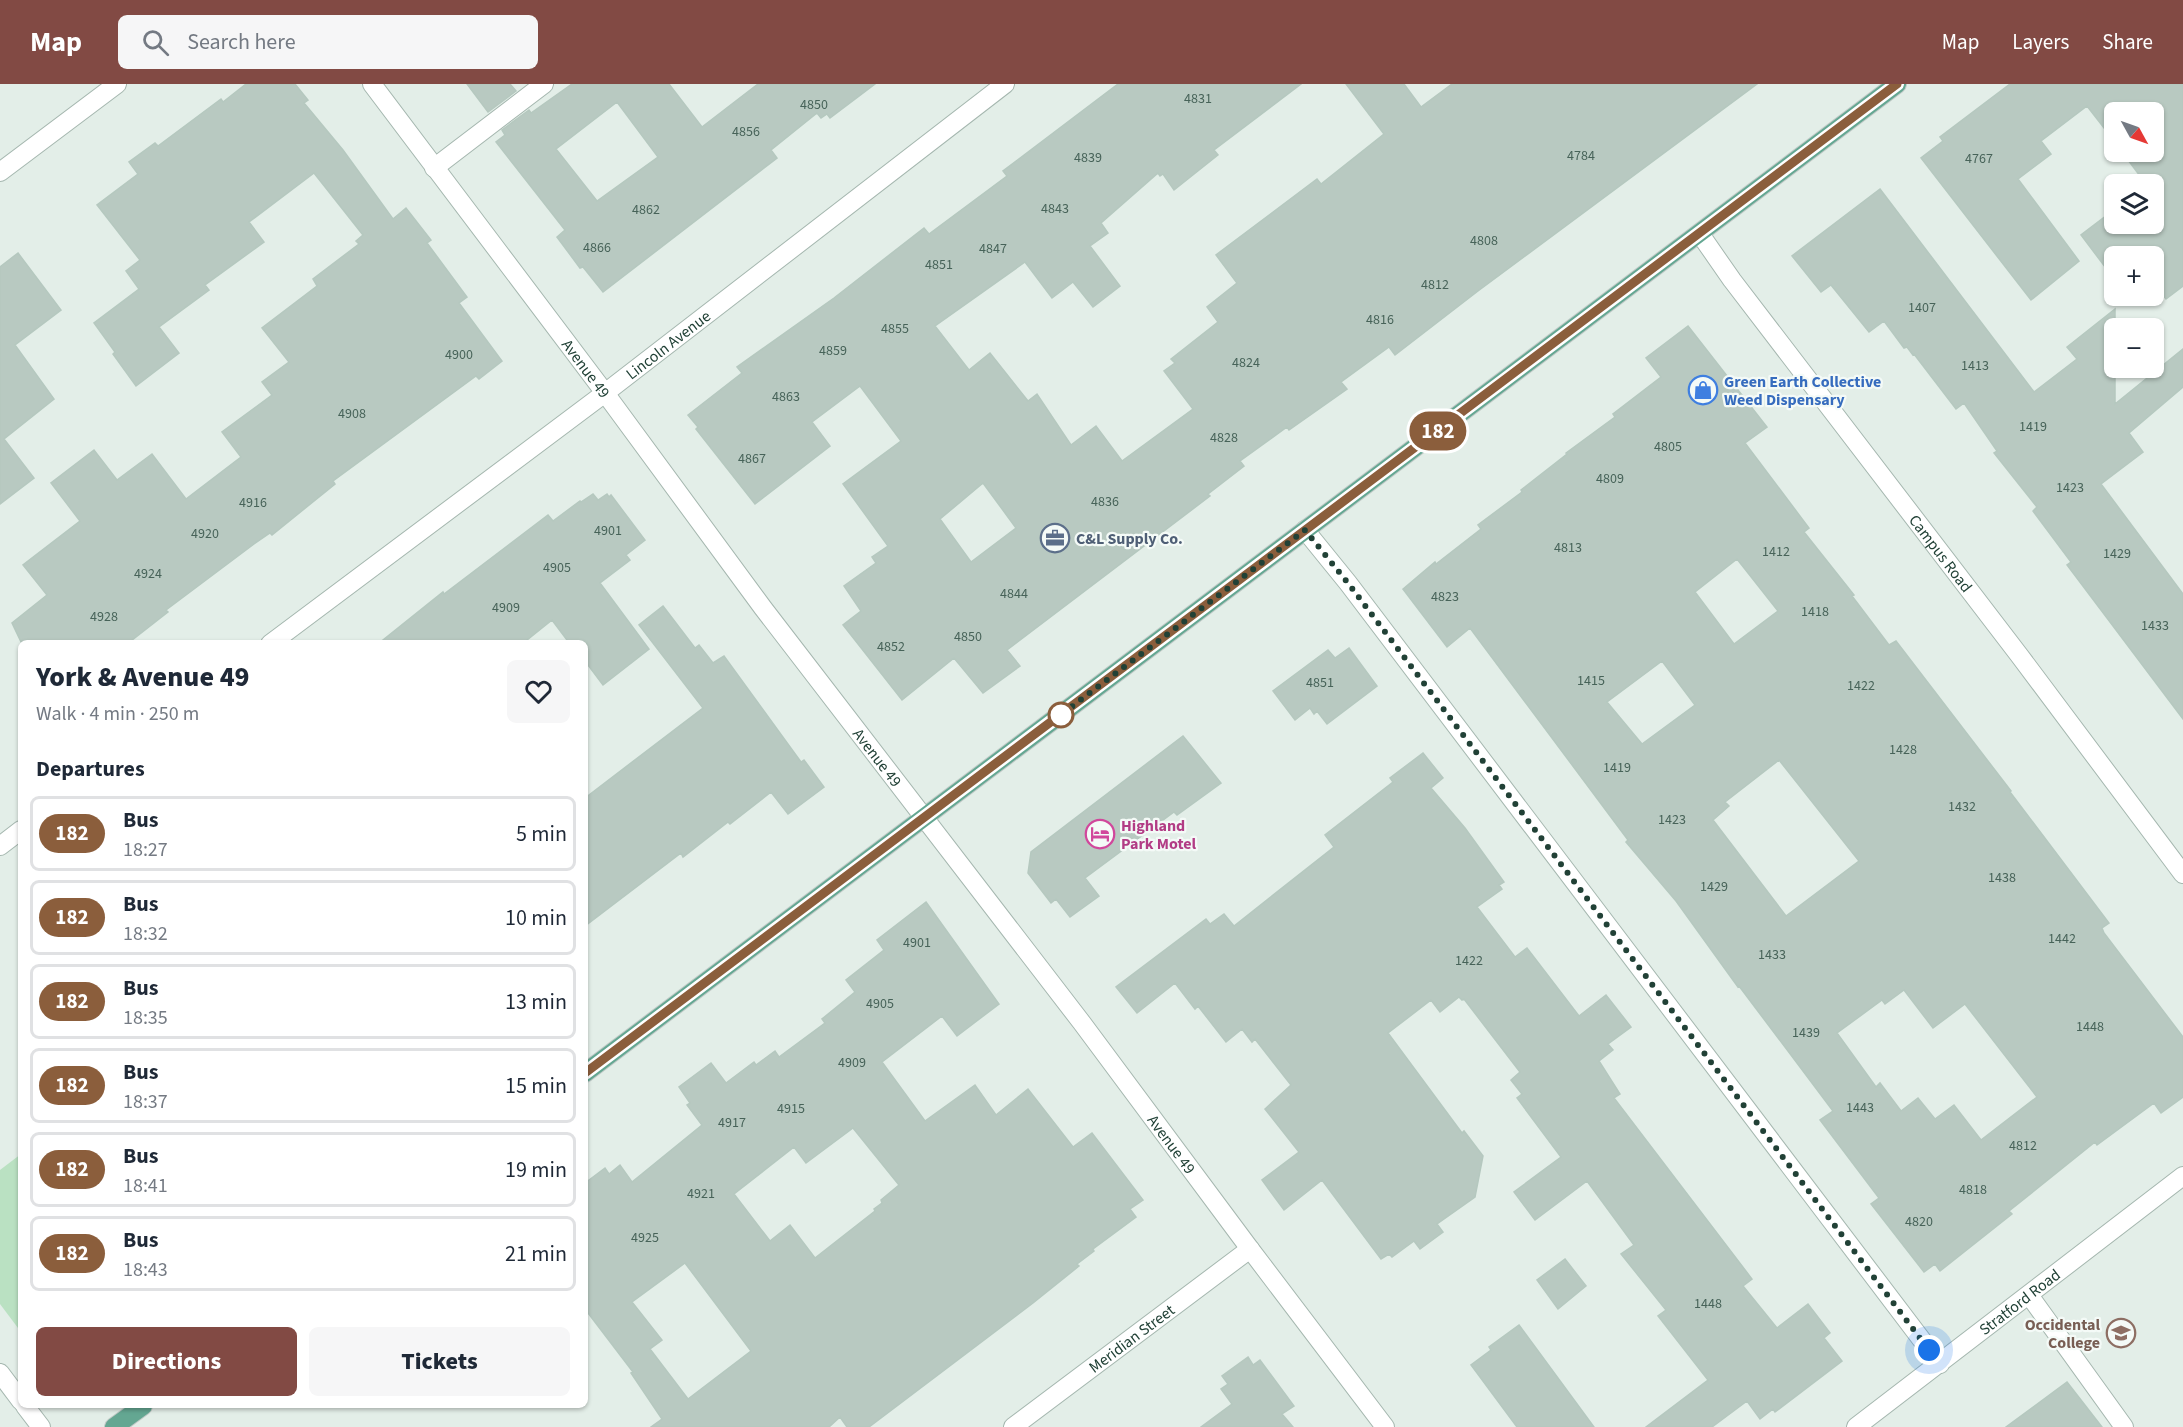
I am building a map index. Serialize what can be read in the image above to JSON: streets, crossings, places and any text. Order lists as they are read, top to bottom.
{
  "streets": {
    "street": [
      "Lincoln Avenue",
      "Avenue 49",
      "Campus Road",
      "Stratford Road",
      "Meridian Street"
    ]
  },
  "crossings": [
    ["Lincoln Avenue", "Avenue 49"],
    ["Avenue 49", "Meridian Street"]
  ],
  "places": {
    "shop": ["Green Earth Collective Weed Dispensary"],
    "office": ["C&L Supply Co."],
    "hotel": ["Highland Park Motel"],
    "school or university": ["Occidental College"]
  },
  "lines": ["bus line 182"],
  "house_numbers": [
    "4831",
    "4850",
    "4856",
    "4784",
    "4839",
    "4767",
    "4843",
    "4862",
    "4808",
    "4866",
    "4847",
    "4851",
    "4812",
    "1407",
    "4816",
    "4855",
    "4859",
    "4900",
    "4824",
    "1413",
    "4863",
    "4908",
    "1419",
    "4828",
    "4805",
    "4867",
    "4809",
    "1423",
    "4836",
    "4916",
    "4901",
    "4920",
    "4813",
    "1412",
    "1429",
    "4905",
    "4924",
    "4844",
    "4823",
    "4909",
    "1418",
    "4928",
    "1433",
    "4850",
    "4852",
    "1415",
    "4851",
    "1422",
    "1428",
    "1419",
    "1432",
    "1423",
    "1438",
    "1429",
    "1442",
    "4901",
    "1433",
    "1422",
    "4905",
    "1448",
    "1439",
    "4909",
    "1443",
    "4915",
    "4917",
    "4812",
    "4818",
    "4921",
    "4820",
    "4925",
    "1448"
  ],
  "north": "bottom right",
  "page": {
    "header": "Map",
    "search": "Search here",
    "nav": ["Map", "Layers", "Share"],
    "on_map": "182",
    "map_buttons": ["+", "−"],
    "heading": [
      ["York & Avenue 49", "Walk · 4 min · 250 m"],
      "Departures"
    ],
    "list": [
      {
        "mark": "182",
        "name": "Bus",
        "note": "18:27",
        "value": "5 min"
      },
      {
        "mark": "182",
        "name": "Bus",
        "note": "18:32",
        "value": "10 min"
      },
      {
        "mark": "182",
        "name": "Bus",
        "note": "18:35",
        "value": "13 min"
      },
      {
        "mark": "182",
        "name": "Bus",
        "note": "18:37",
        "value": "15 min"
      },
      {
        "mark": "182",
        "name": "Bus",
        "note": "18:41",
        "value": "19 min"
      },
      {
        "mark": "182",
        "name": "Bus",
        "note": "18:43",
        "value": "21 min"
      }
    ],
    "buttons": ["Directions", "Tickets"]
  }
}
